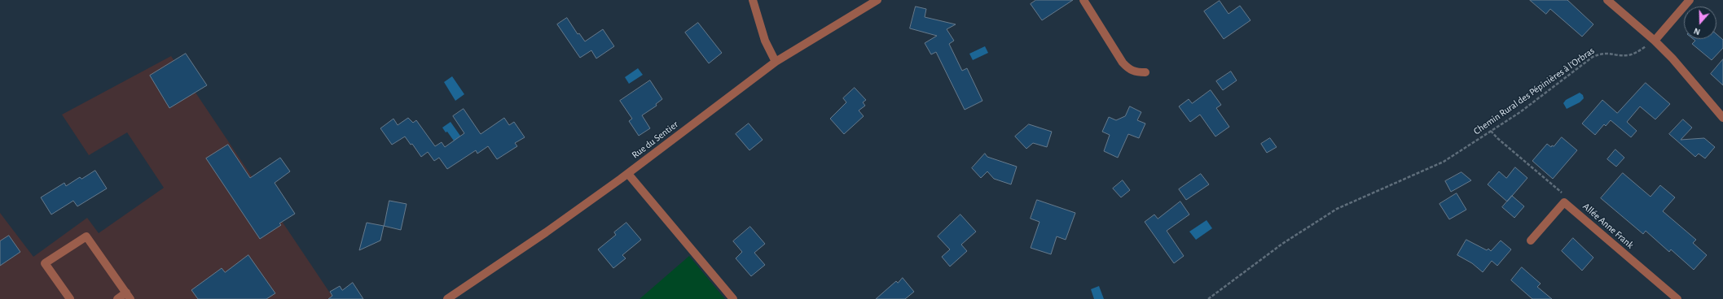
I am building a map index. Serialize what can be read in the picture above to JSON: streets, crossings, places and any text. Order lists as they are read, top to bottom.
{
  "streets": {
    "street": ["Rue du Sentier", "Allée Anne Frank"],
    "path": ["Chemin Rural des Pépinières à l’Orbras"]
  },
  "north": "bottom"
}
